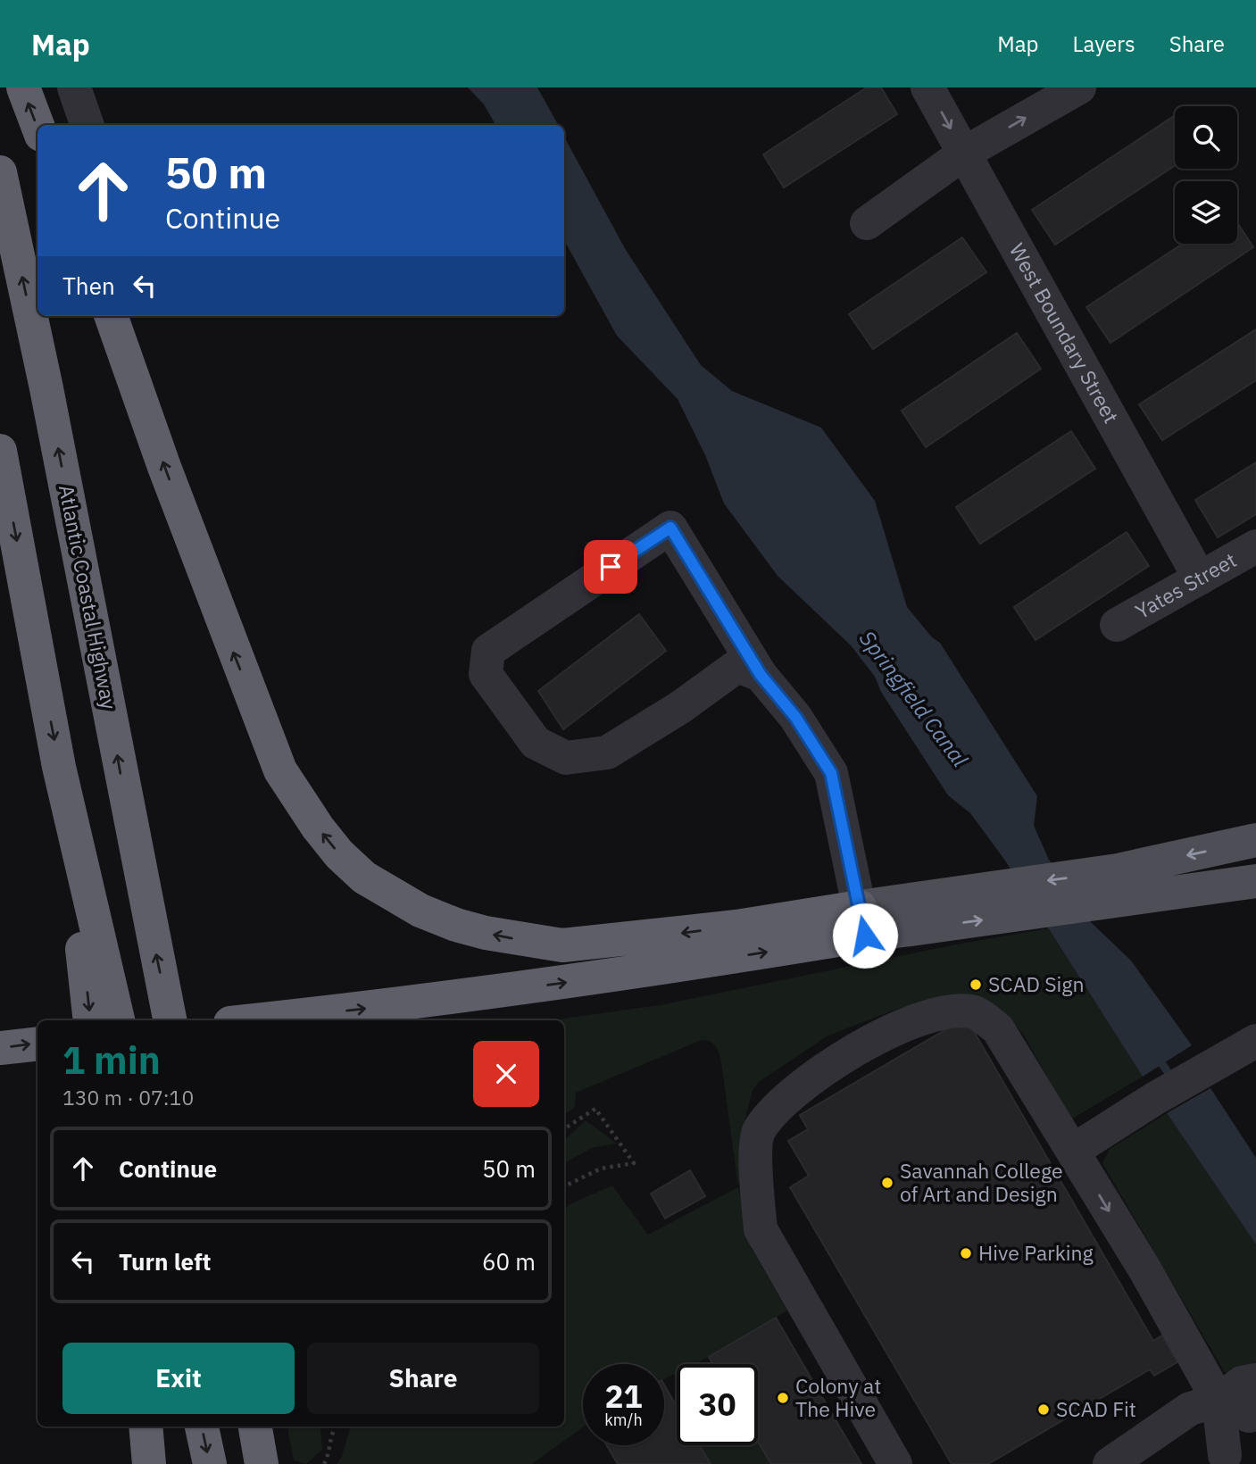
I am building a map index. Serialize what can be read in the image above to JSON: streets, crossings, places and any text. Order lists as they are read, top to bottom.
{
  "streets": {
    "highway": ["Atlantic Coastal Highway"],
    "street": ["West Boundary Street", "Yates Street"]
  },
  "crossings": [
    ["West Boundary Street", "Yates Street"]
  ],
  "water": ["Springfield Canal"],
  "places": [
    "SCAD Sign",
    "Savannah College of Art and Design",
    "Hive Parking",
    "Colony at The Hive",
    "SCAD Fit"
  ],
  "page": {
    "header": "Map",
    "nav": ["Map", "Layers", "Share"],
    "turn": ["50 m", "Continue"],
    "then": "Then",
    "heading": ["1 min", "130 m · 07:10"],
    "list": [
      {
        "name": "Continue",
        "value": "50 m"
      },
      {
        "name": "Turn left",
        "value": "60 m"
      }
    ],
    "buttons": ["Exit", "Share"],
    "speed": "21 km/h",
    "limit": "30"
  }
}
